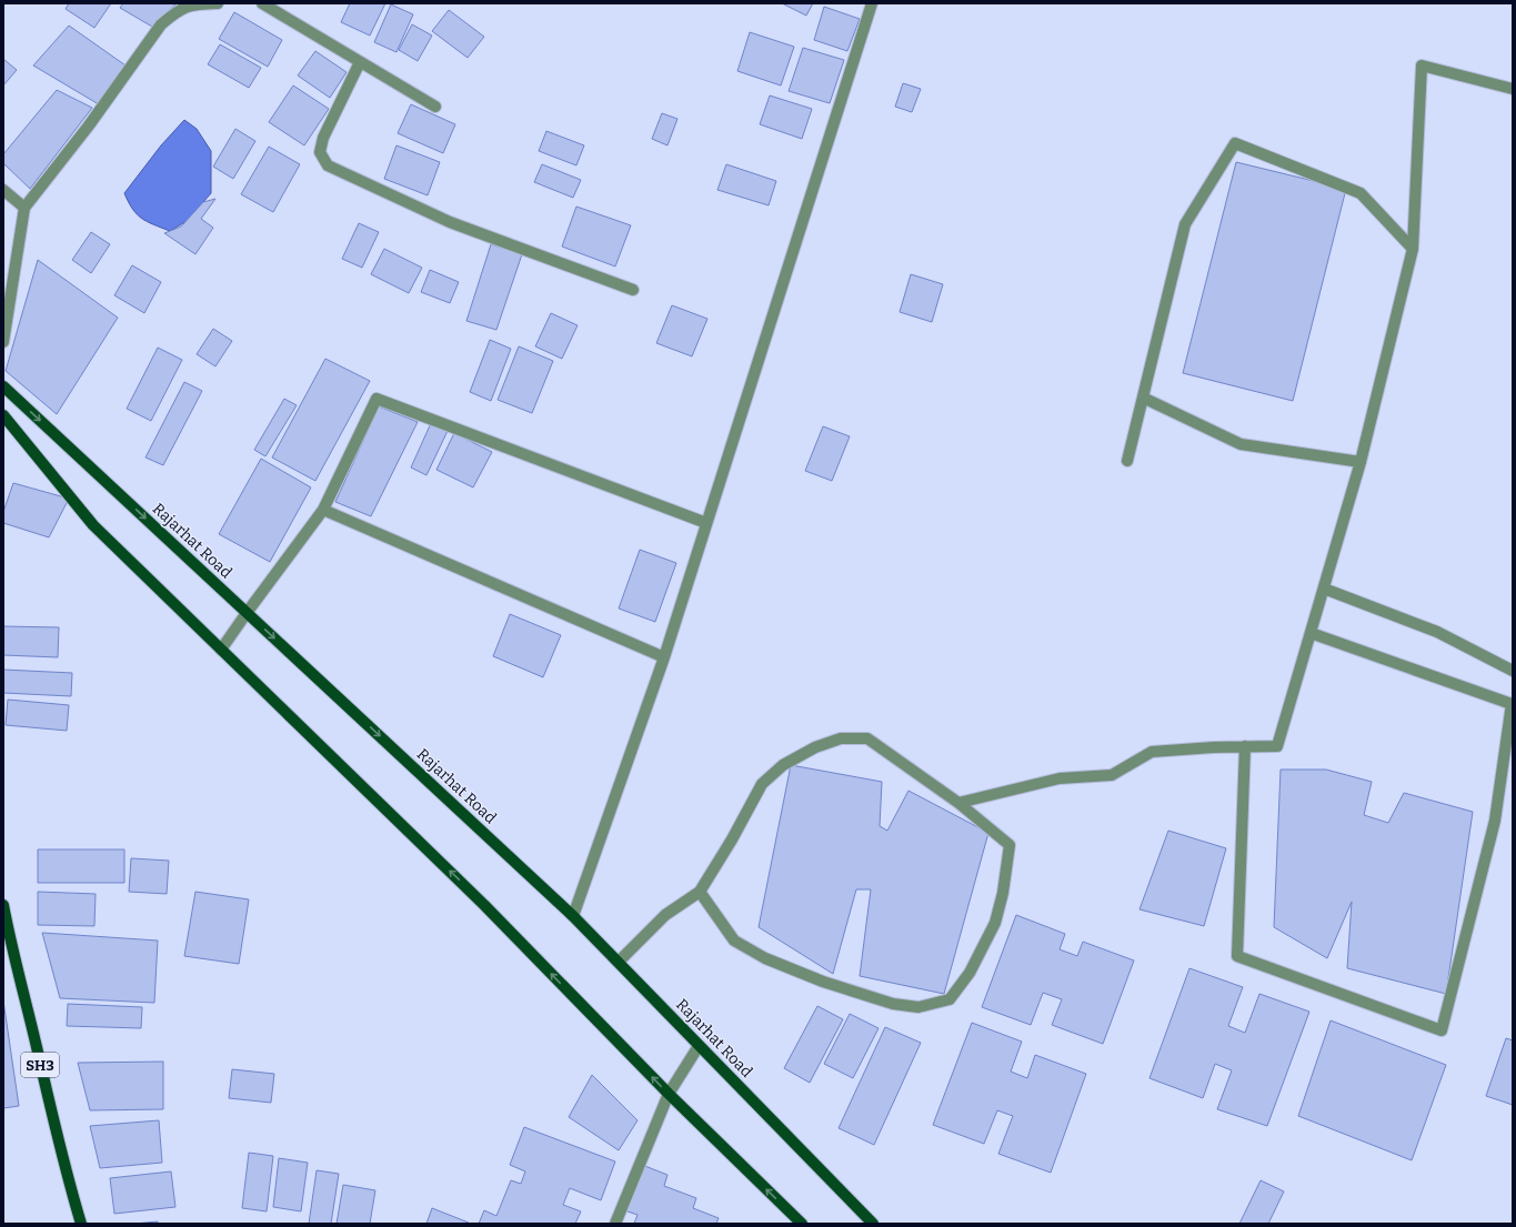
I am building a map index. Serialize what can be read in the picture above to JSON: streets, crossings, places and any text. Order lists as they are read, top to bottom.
{
  "streets": {
    "main road": ["Rajarhat Road", "SH3"]
  }
}
